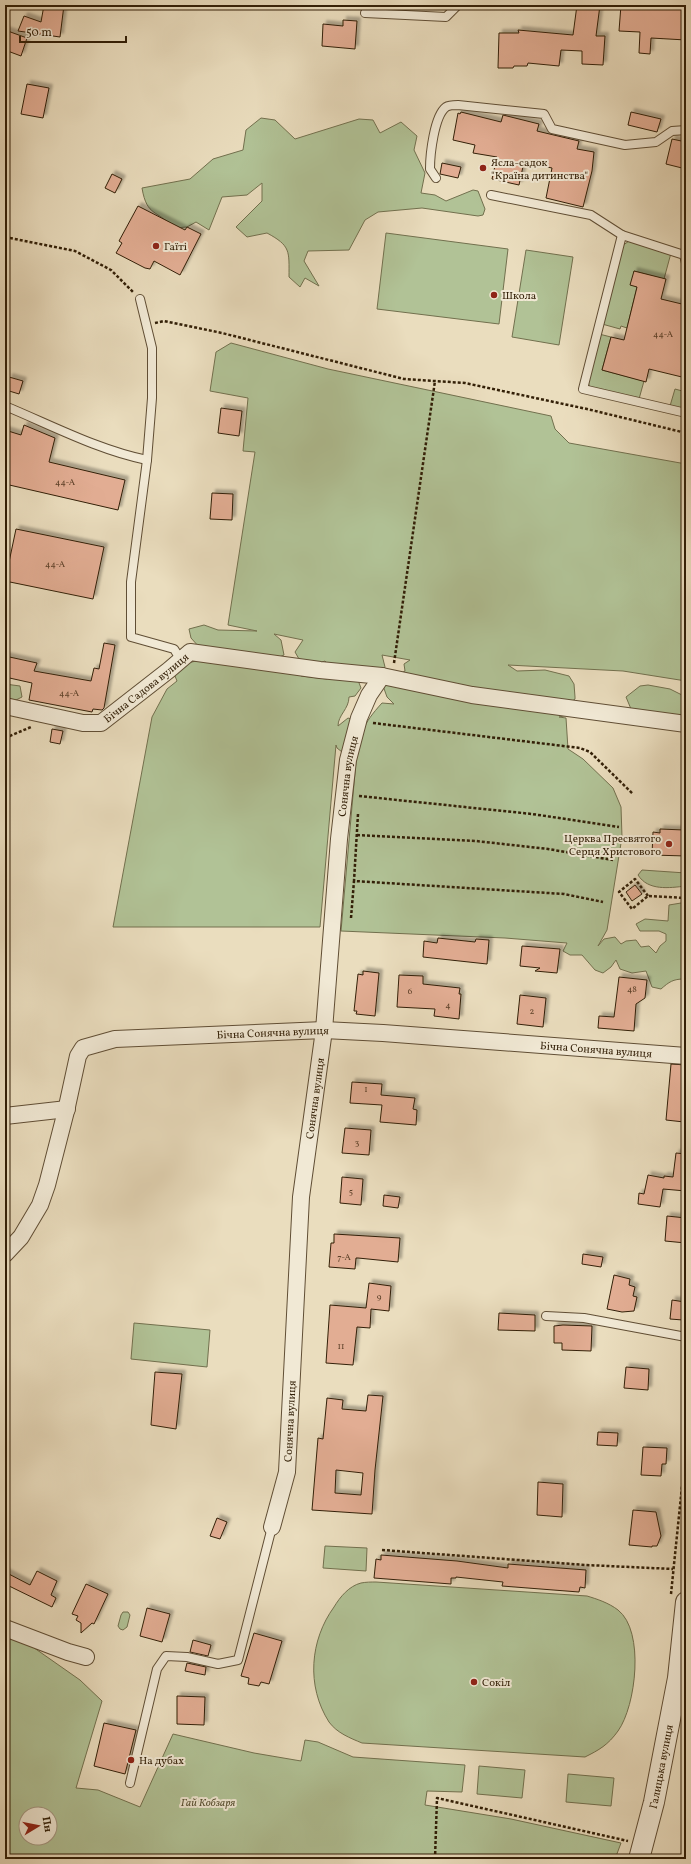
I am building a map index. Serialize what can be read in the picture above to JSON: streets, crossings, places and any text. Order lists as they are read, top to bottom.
{
  "streets": {
    "street": [
      "Бічна Садова вулиця",
      "Сонячна вулиця",
      "Бічна Сонячна вулиця",
      "Галицька вулиця"
    ]
  },
  "crossings": [
    ["Бічна Садова вулиця", "Сонячна вулиця"],
    ["Сонячна вулиця", "Бічна Сонячна вулиця"]
  ],
  "parks": ["Гай Кобзаря"],
  "places": [
    "Ясла-садок \"Країна дитинства\"",
    "Гаїті",
    "Школа",
    "Церква Пресвятого Серця Христового",
    "Сокіл",
    "На дубах"
  ],
  "house_numbers": [
    "44-А",
    "44-А",
    "44-А",
    "44-А",
    "48",
    "6",
    "4",
    "2",
    "1",
    "3",
    "5",
    "7-А",
    "9",
    "11"
  ],
  "scale_bar": "50 m",
  "north": "right"
}
